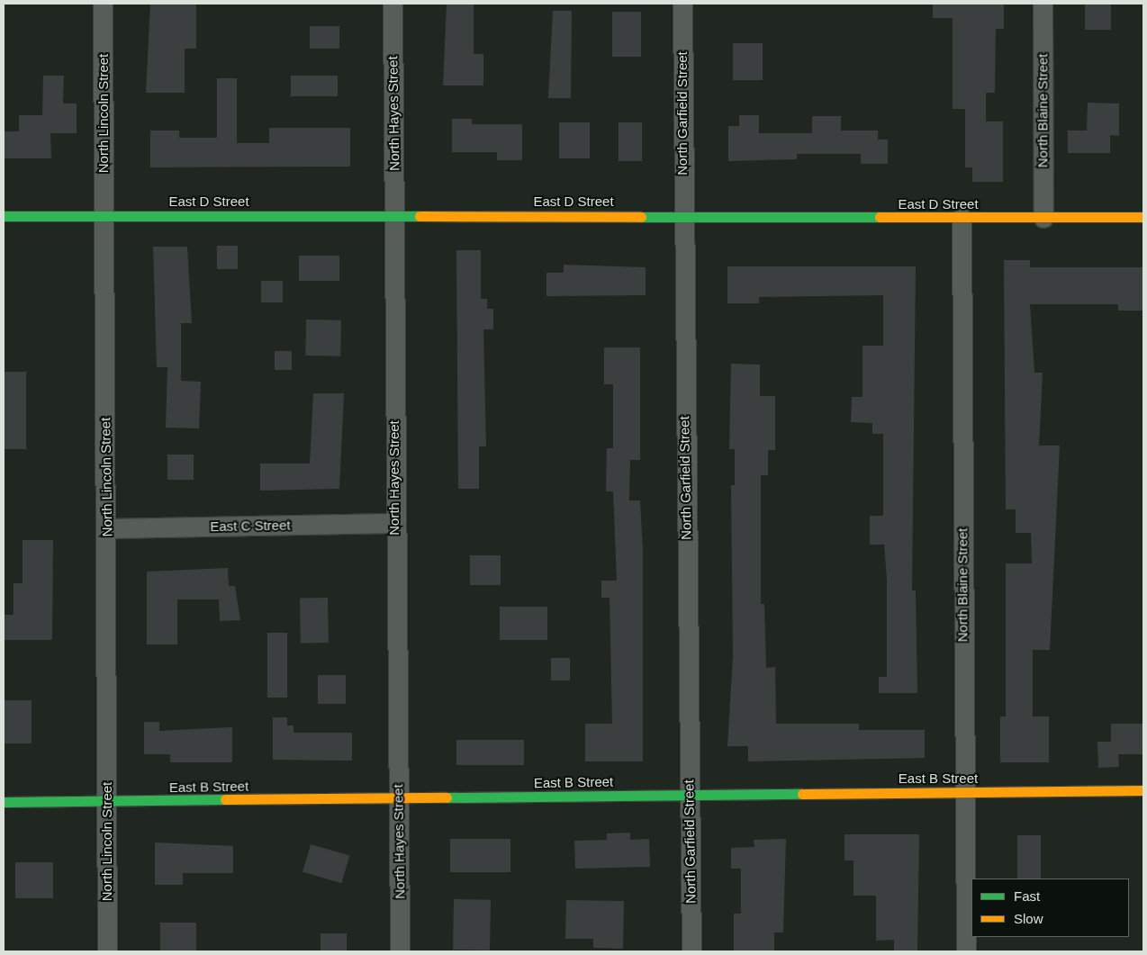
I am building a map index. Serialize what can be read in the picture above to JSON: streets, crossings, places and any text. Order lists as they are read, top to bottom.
{
  "streets": {
    "street": [
      "North Blaine Street",
      "North Lincoln Street",
      "North Hayes Street",
      "North Garfield Street",
      "East D Street",
      "East C Street",
      "East B Street"
    ]
  },
  "crossings": [
    ["North Blaine Street", "East D Street"],
    ["North Blaine Street", "East B Street"],
    ["North Lincoln Street", "East D Street"],
    ["North Lincoln Street", "East C Street"],
    ["North Lincoln Street", "East B Street"],
    ["North Hayes Street", "East D Street"],
    ["North Hayes Street", "East C Street"],
    ["North Hayes Street", "East B Street"],
    ["North Garfield Street", "East D Street"],
    ["North Garfield Street", "East B Street"]
  ],
  "legend": ["Fast", "Slow"]
}
